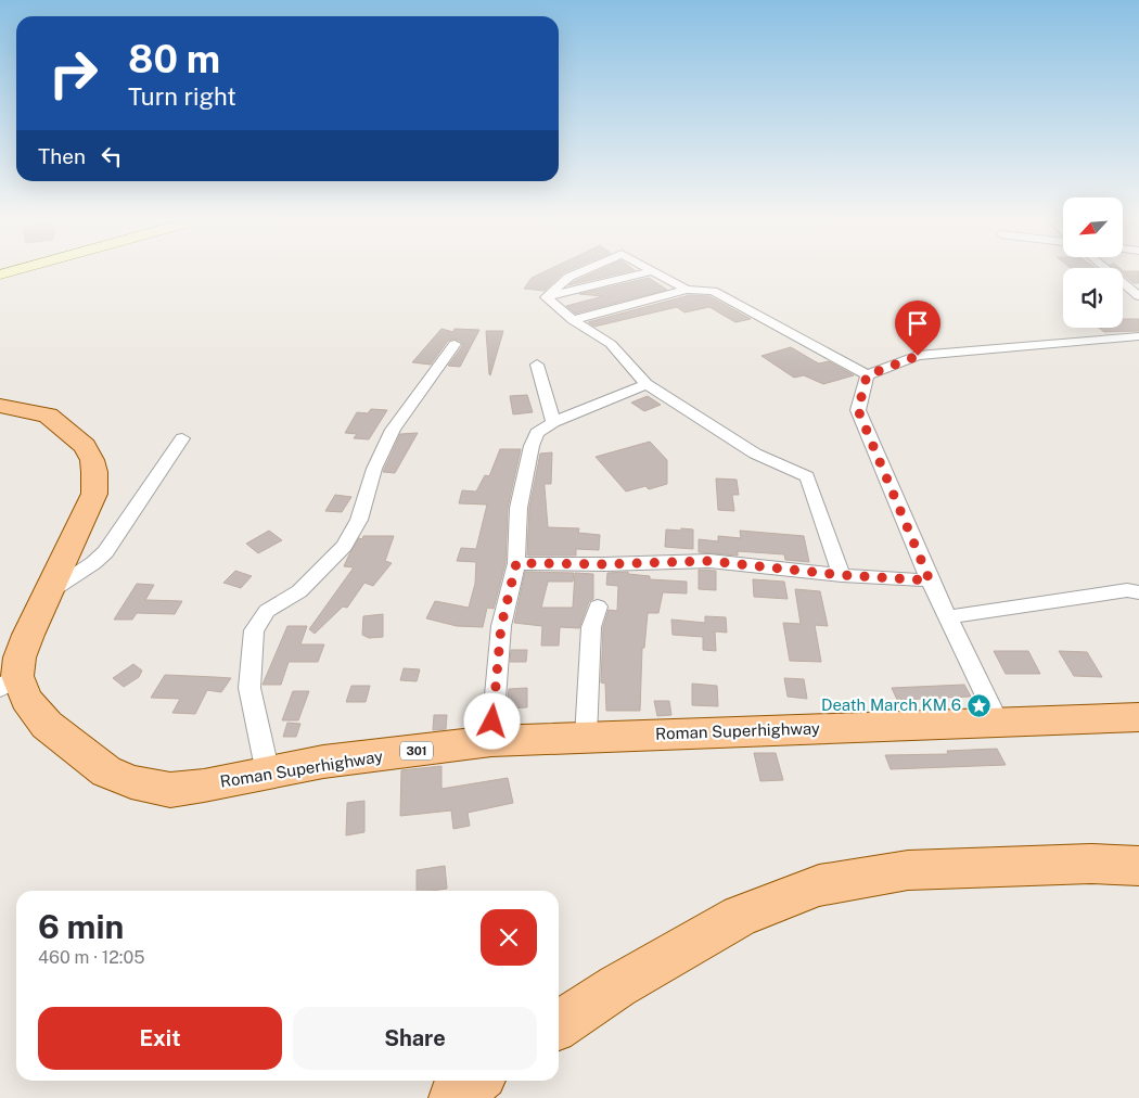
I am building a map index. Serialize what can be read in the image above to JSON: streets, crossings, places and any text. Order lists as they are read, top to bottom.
{
  "streets": {
    "main road": ["Roman Superhighway", "301"]
  },
  "places": {
    "place": ["Death March KM 6"]
  },
  "north": "bottom left",
  "page": {
    "turn": ["80 m", "Turn right"],
    "then": "Then",
    "heading": ["6 min", "460 m · 12:05"],
    "buttons": ["Exit", "Share"]
  }
}
